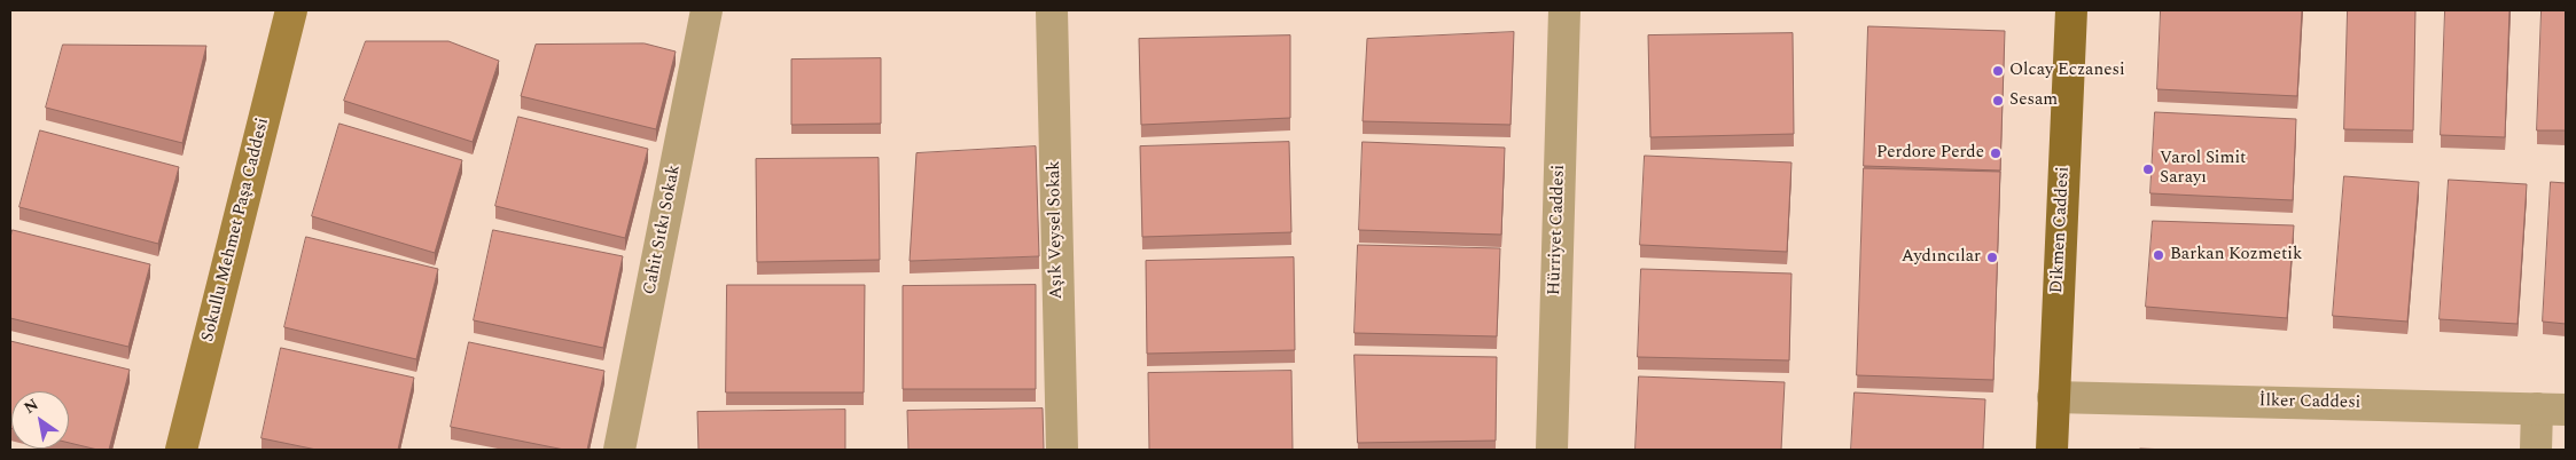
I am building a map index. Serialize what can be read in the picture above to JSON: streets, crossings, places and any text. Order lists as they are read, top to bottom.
{
  "streets": {
    "main road": ["Sokullu Mehmet Paşa Caddesi", "Dikmen Caddesi"],
    "street": [
      "Cahit Sıtkı Sokak",
      "Aşık Veysel Sokak",
      "Hürriyet Caddesi",
      "İlker Caddesi"
    ]
  },
  "crossings": [
    ["Dikmen Caddesi", "İlker Caddesi"]
  ],
  "places": [
    "Olcay Eczanesi",
    "Sesam",
    "Perdore Perde",
    "Varol Simit Sarayı",
    "Barkan Kozmetik",
    "Aydıncılar"
  ],
  "north": "top left"
}
